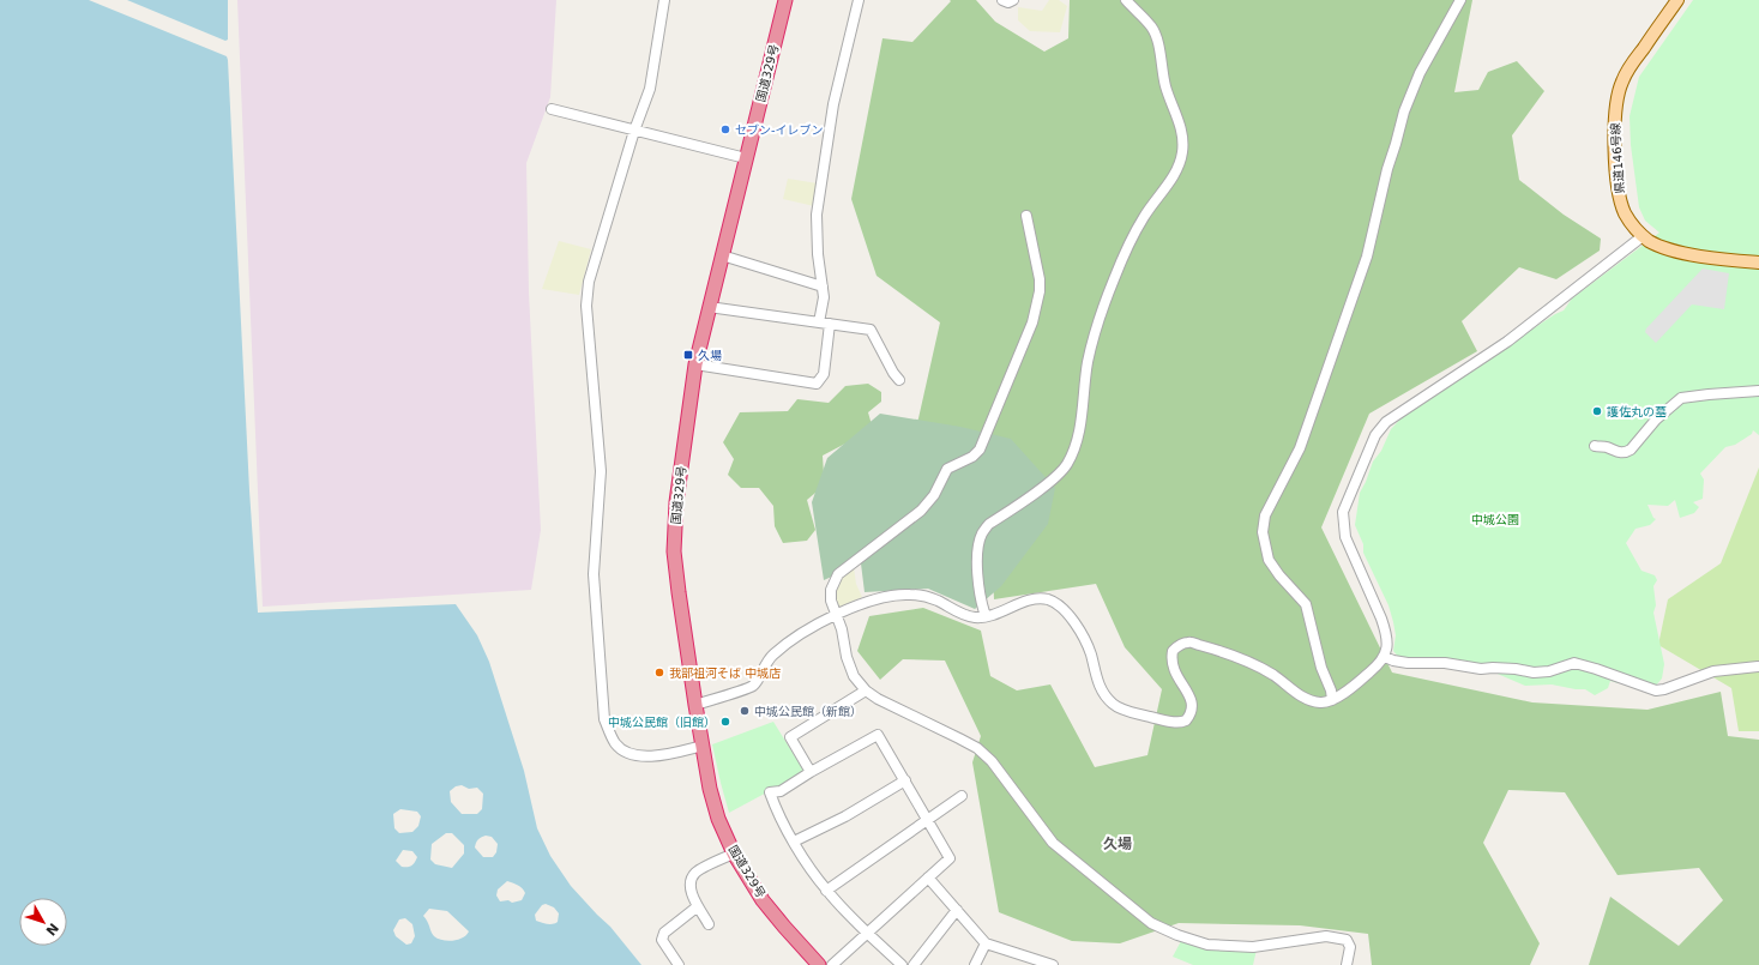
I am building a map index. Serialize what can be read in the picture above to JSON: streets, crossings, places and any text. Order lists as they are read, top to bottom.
{
  "streets": {
    "highway": ["国道329号"],
    "main road": ["県道146号線"]
  },
  "districts": ["久場"],
  "parks": ["中城公園"],
  "places": {
    "other": [
      "セブン-イレブン",
      "護佐丸の墓",
      "我部祖河そば 中城店",
      "中城公民館（新館）",
      "中城公民館（旧館）"
    ],
    "transit": ["久場"]
  },
  "north": "bottom right"
}
